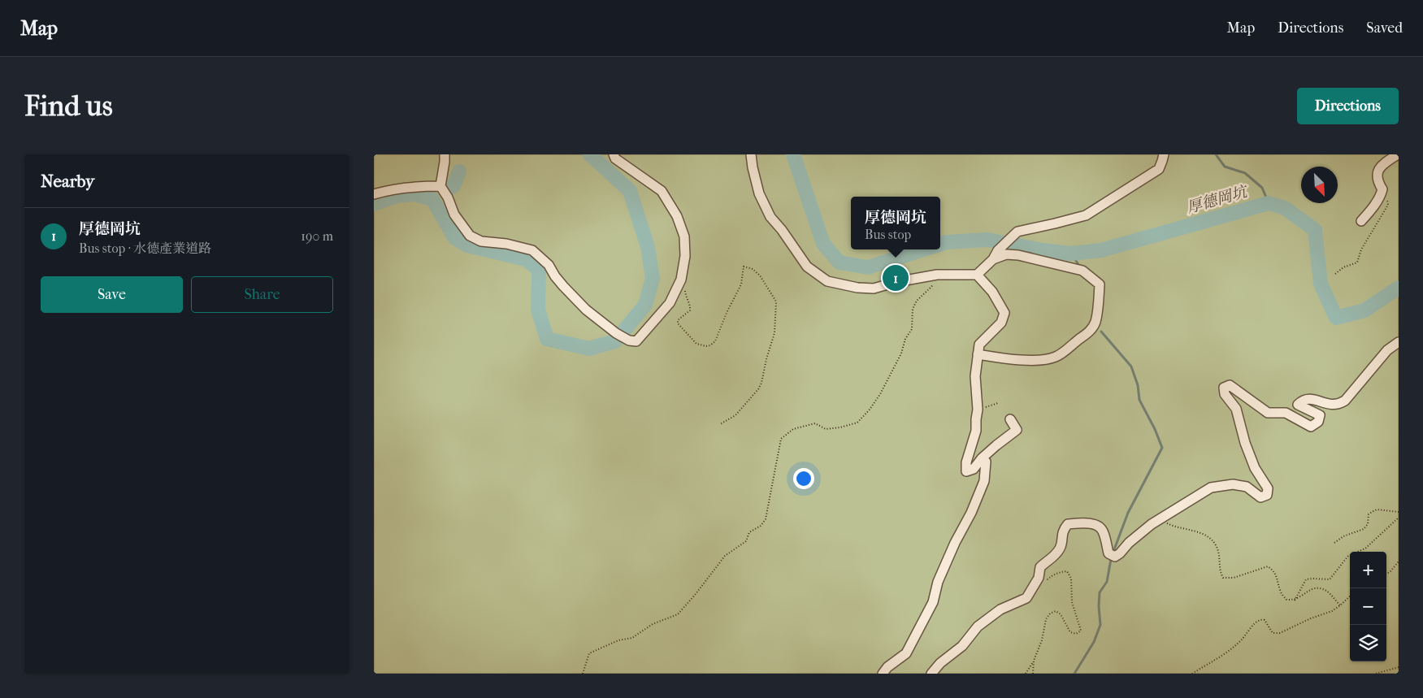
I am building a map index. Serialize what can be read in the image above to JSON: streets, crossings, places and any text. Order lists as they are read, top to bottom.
{
  "water": ["厚德岡坑"],
  "north": "bottom right",
  "page": {
    "header": "Map",
    "nav": ["Map", "Directions", "Saved"],
    "buttons": [
      "Directions",
      ["Save", "Share"]
    ],
    "title": "Find us",
    "heading": "Nearby",
    "popup": ["厚德岡坑", "Bus stop"],
    "list": [
      {
        "mark": "1",
        "name": "厚德岡坑",
        "note": "Bus stop · 水德產業道路",
        "value": "190 m"
      }
    ],
    "pins": "1",
    "map_buttons": ["+", "−"]
  }
}
